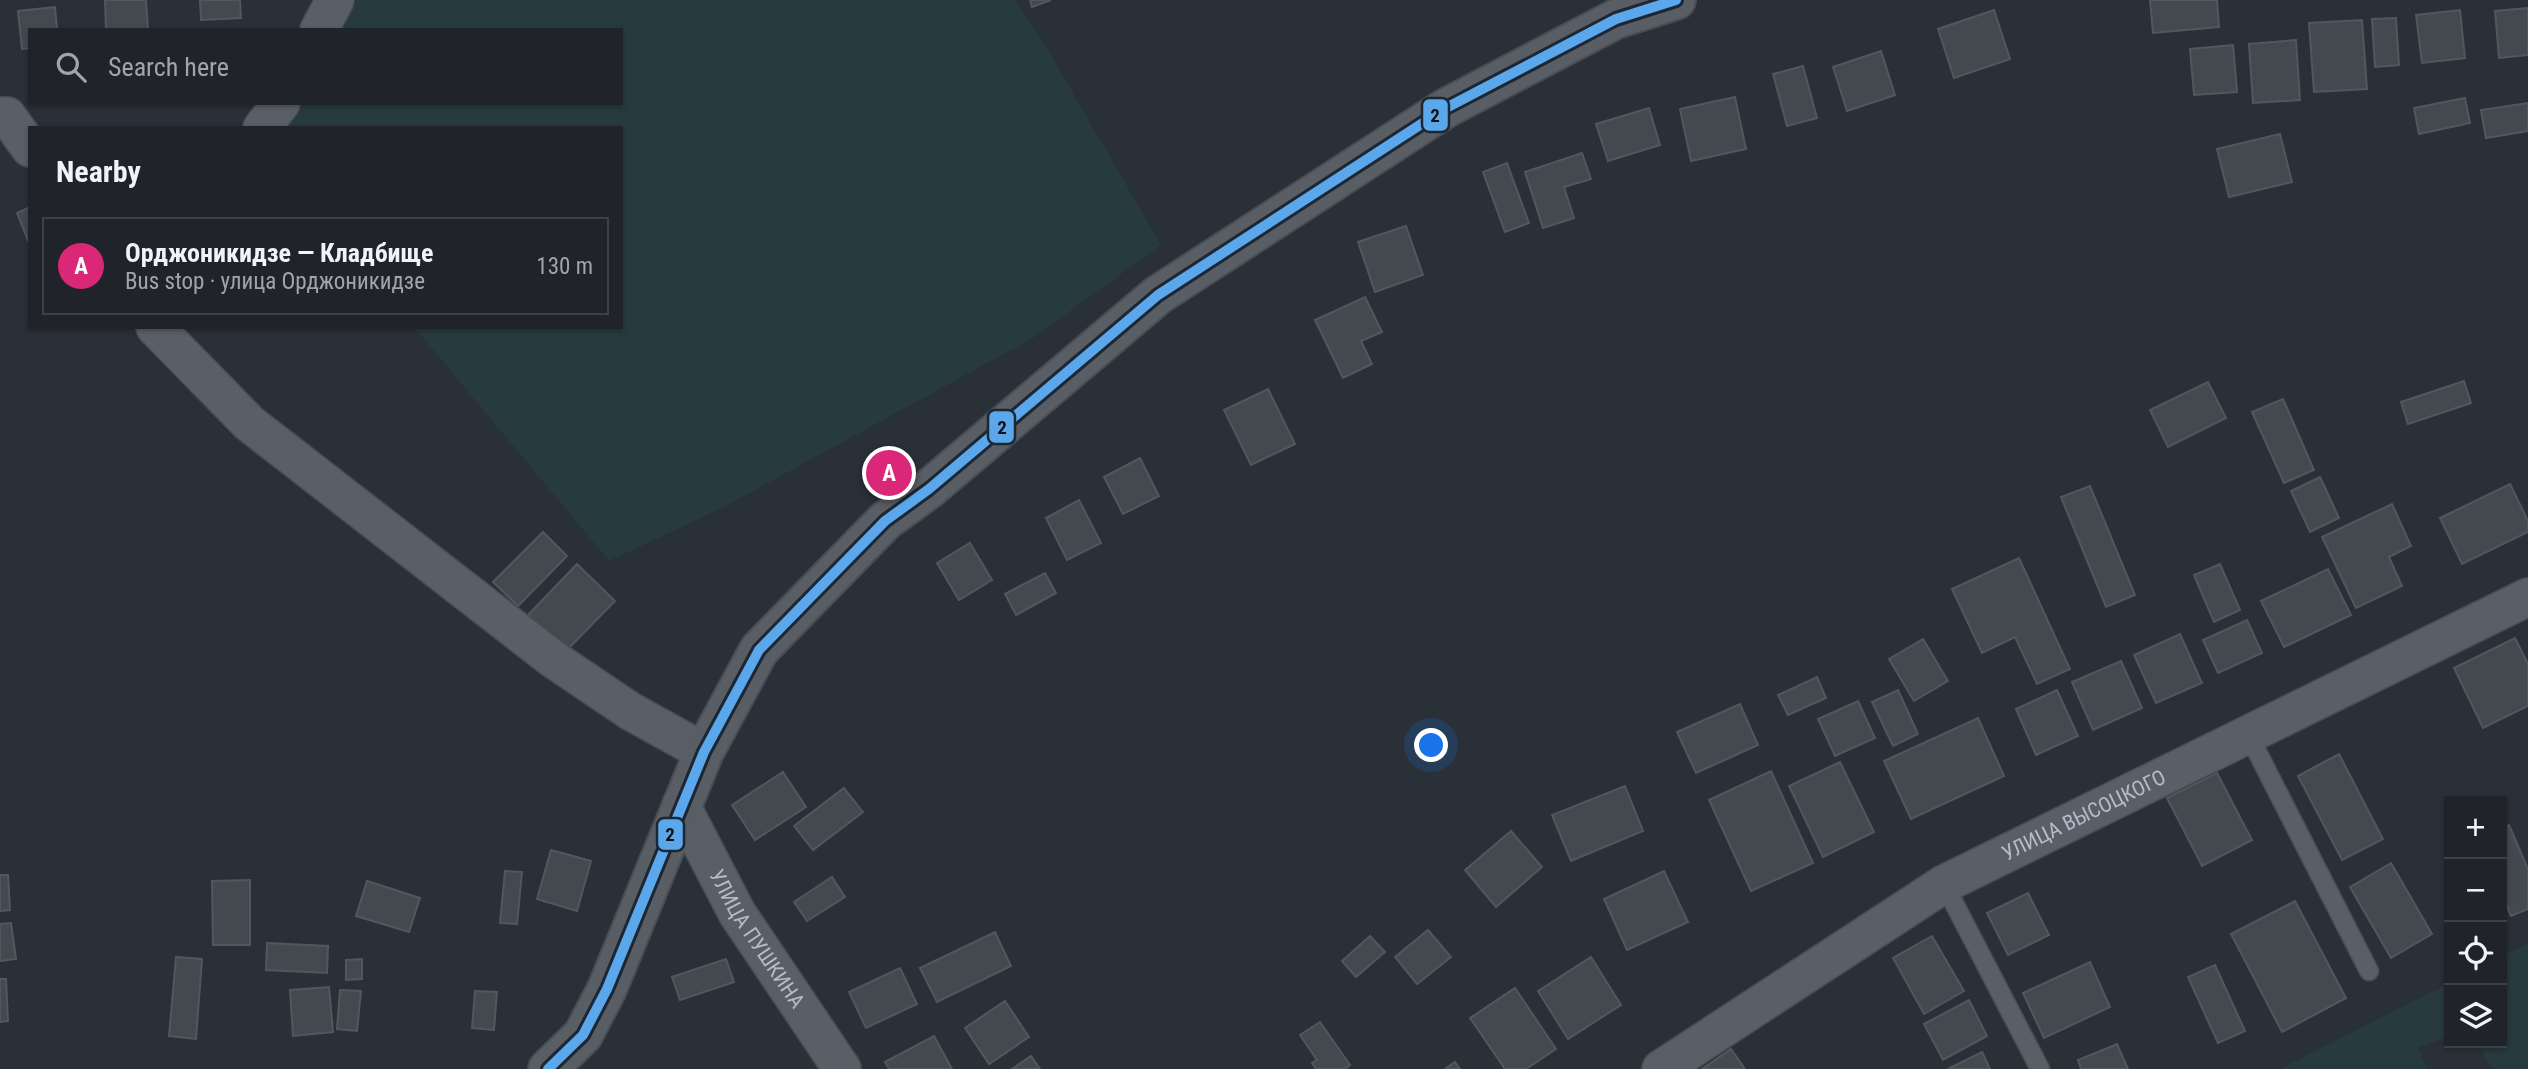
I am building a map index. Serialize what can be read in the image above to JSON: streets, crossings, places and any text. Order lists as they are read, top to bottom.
{
  "streets": {
    "street": ["УЛИЦА ВЫСОЦКОГО", "УЛИЦА ПУШКИНА"]
  },
  "lines": ["transit line 2"],
  "page": {
    "search": "Search here",
    "heading": "Nearby",
    "list": [
      {
        "mark": "A",
        "name": "Орджоникидзе — Кладбище",
        "note": "Bus stop · улица Орджоникидзе",
        "value": "130 m"
      }
    ],
    "pins": "A",
    "map_buttons": ["+", "−"]
  }
}
